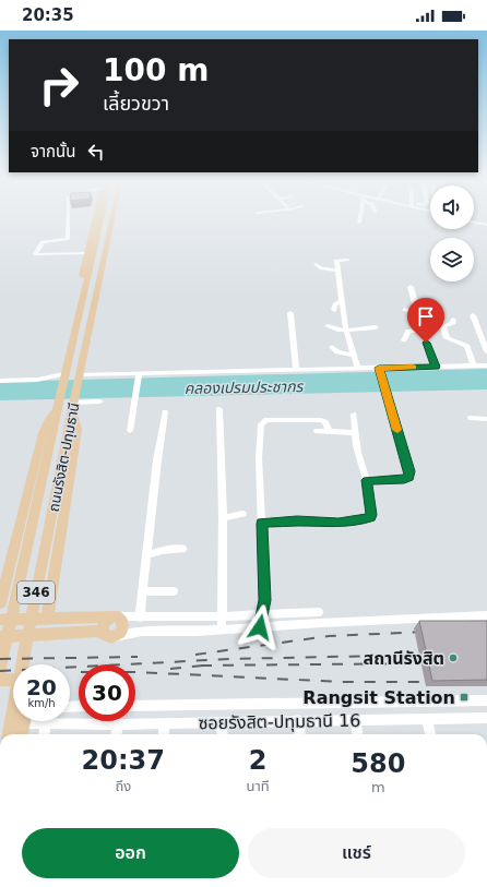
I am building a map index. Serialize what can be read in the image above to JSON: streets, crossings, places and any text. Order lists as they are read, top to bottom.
{
  "streets": {
    "main road": ["ถนนรังสิต-ปทุมธานี", "346"],
    "street": ["ซอยรังสิต-ปทุมธานี 16"]
  },
  "crossings": [
    ["ถนนรังสิต-ปทุมธานี", "ซอยรังสิต-ปทุมธานี 16"]
  ],
  "water": ["คลองเปรมประชากร"],
  "places": {
    "other": ["สถานีรังสิต"],
    "transit": ["Rangsit Station"]
  },
  "page": {
    "status": "20:35",
    "turn": ["100 m", "เลี้ยวขวา"],
    "then": "จากนั้น",
    "speed": "20 km/h",
    "limit": "30",
    "eta": [
      "20:37",
      "ถึง",
      "2",
      "นาที",
      "580",
      "m"
    ],
    "buttons": ["ออก", "แชร์"]
  }
}
